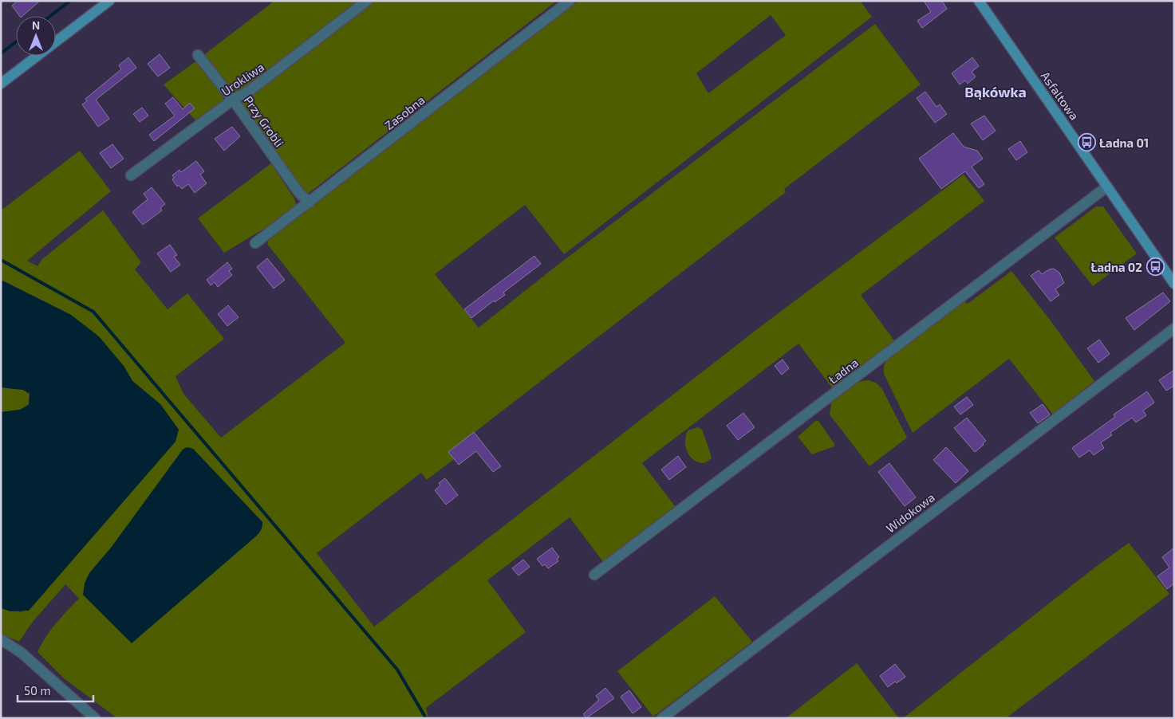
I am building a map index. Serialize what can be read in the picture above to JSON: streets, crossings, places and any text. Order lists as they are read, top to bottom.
{
  "streets": {
    "street": [
      "Urokliwa",
      "Asfaltowa",
      "Zasobna",
      "Przy Grobli",
      "Ładna",
      "Widokowa"
    ]
  },
  "crossings": [
    ["Urokliwa", "Przy Grobli"],
    ["Asfaltowa", "Ładna"],
    ["Zasobna", "Przy Grobli"]
  ],
  "districts": ["Bąkówka"],
  "places": {
    "bus stop": ["Ładna 01", "Ładna 02"]
  },
  "scale_bar": "50 m",
  "north": "top"
}
